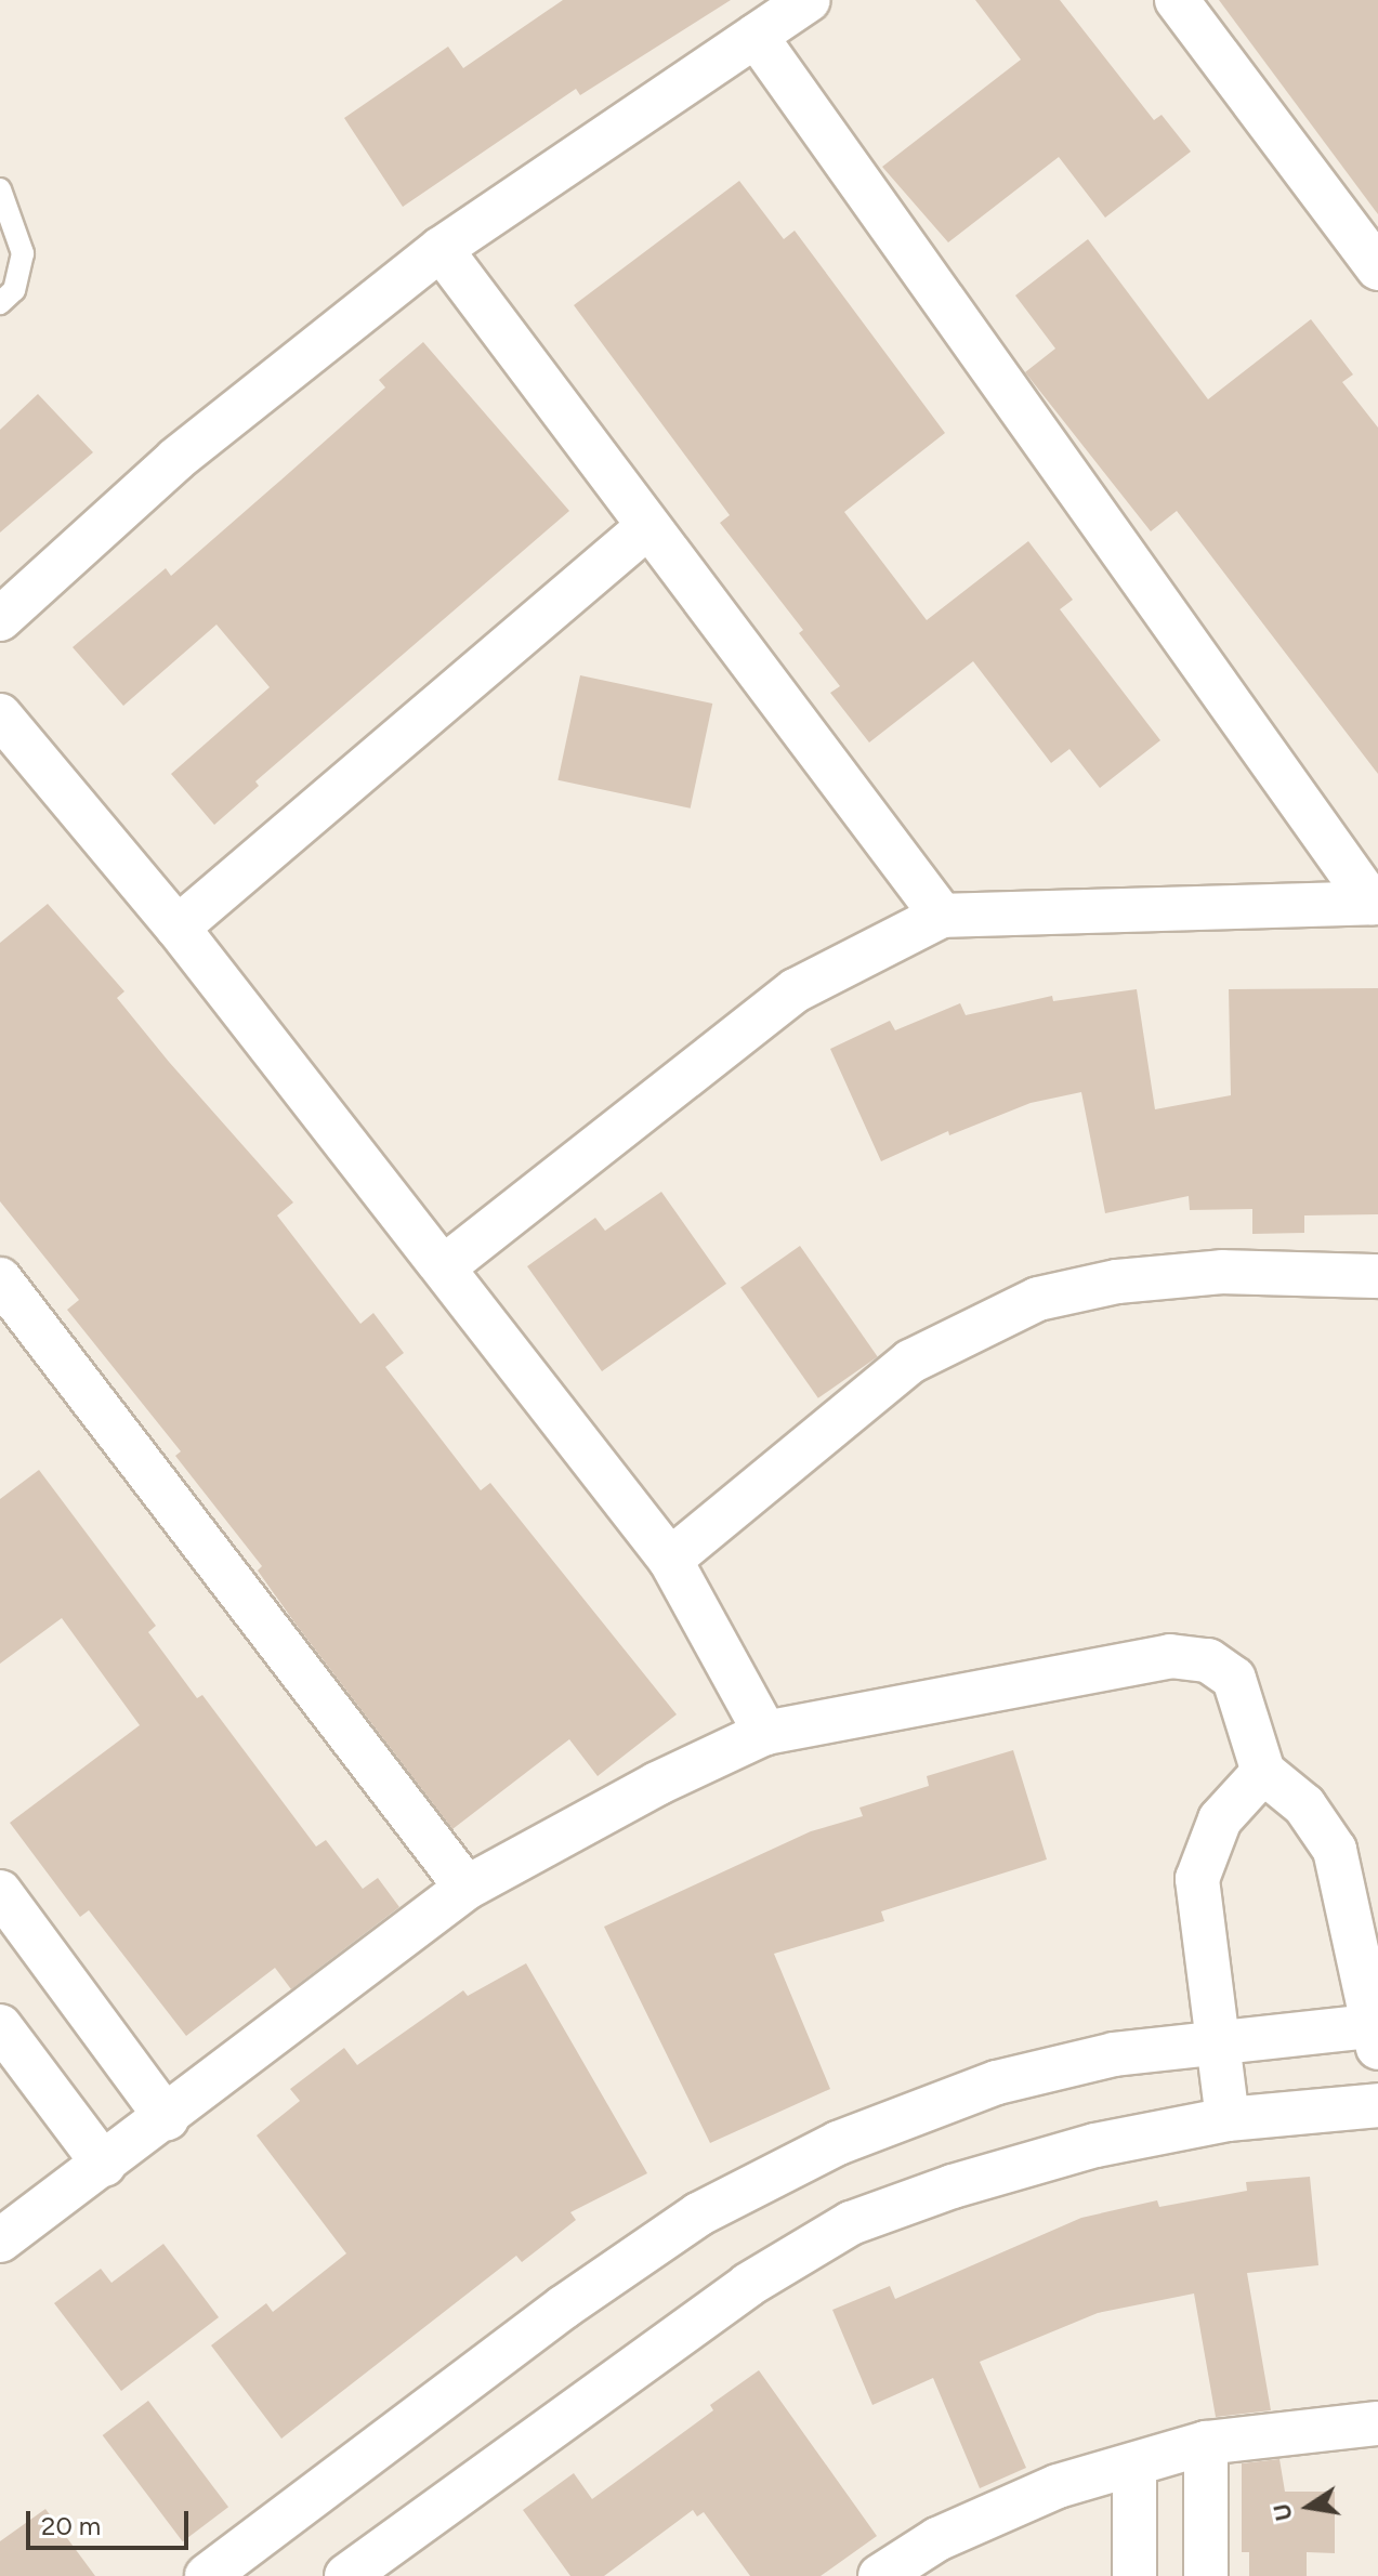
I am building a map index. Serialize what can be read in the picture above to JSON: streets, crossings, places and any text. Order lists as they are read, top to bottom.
{
  "scale_bar": "20 m",
  "north": "left"
}
